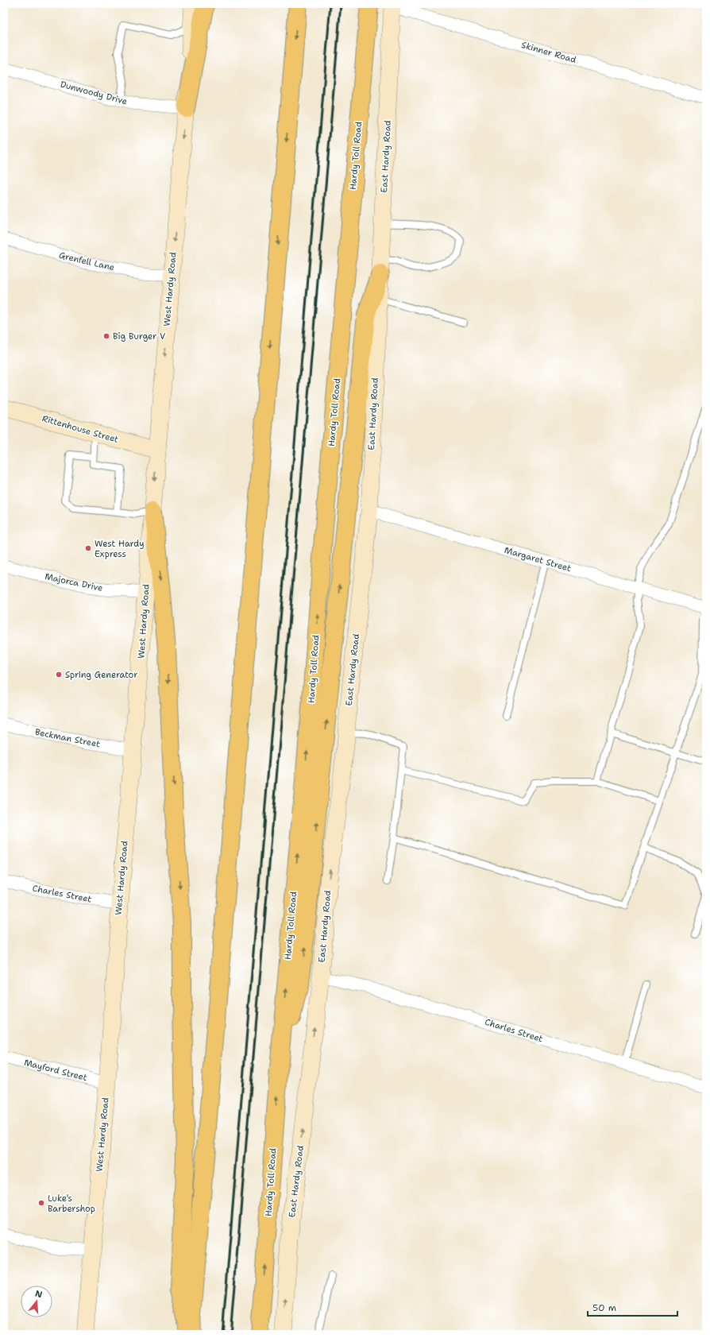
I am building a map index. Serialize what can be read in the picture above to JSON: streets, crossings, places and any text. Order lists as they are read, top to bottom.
{
  "streets": {
    "highway": ["Hardy Toll Road"],
    "main road": ["East Hardy Road", "West Hardy Road", "Rittenhouse Street"],
    "street": [
      "Skinner Road",
      "Dunwoody Drive",
      "Grenfell Lane",
      "Margaret Street",
      "Majorca Drive",
      "Beckman Street",
      "Charles Street",
      "Mayford Street"
    ]
  },
  "crossings": [
    ["Skinner Road", "East Hardy Road"],
    ["Dunwoody Drive", "West Hardy Road"],
    ["East Hardy Road", "Margaret Street"],
    ["East Hardy Road", "Charles Street"],
    ["Grenfell Lane", "West Hardy Road"],
    ["West Hardy Road", "Rittenhouse Street"],
    ["West Hardy Road", "Majorca Drive"],
    ["West Hardy Road", "Beckman Street"],
    ["West Hardy Road", "Charles Street"],
    ["West Hardy Road", "Mayford Street"]
  ],
  "one_way": ["East Hardy Road"],
  "places": [
    "Big Burger V",
    "West Hardy Express",
    "Spring Generator",
    "Luke's Barbershop"
  ],
  "scale_bar": "50 m",
  "north": "top"
}
